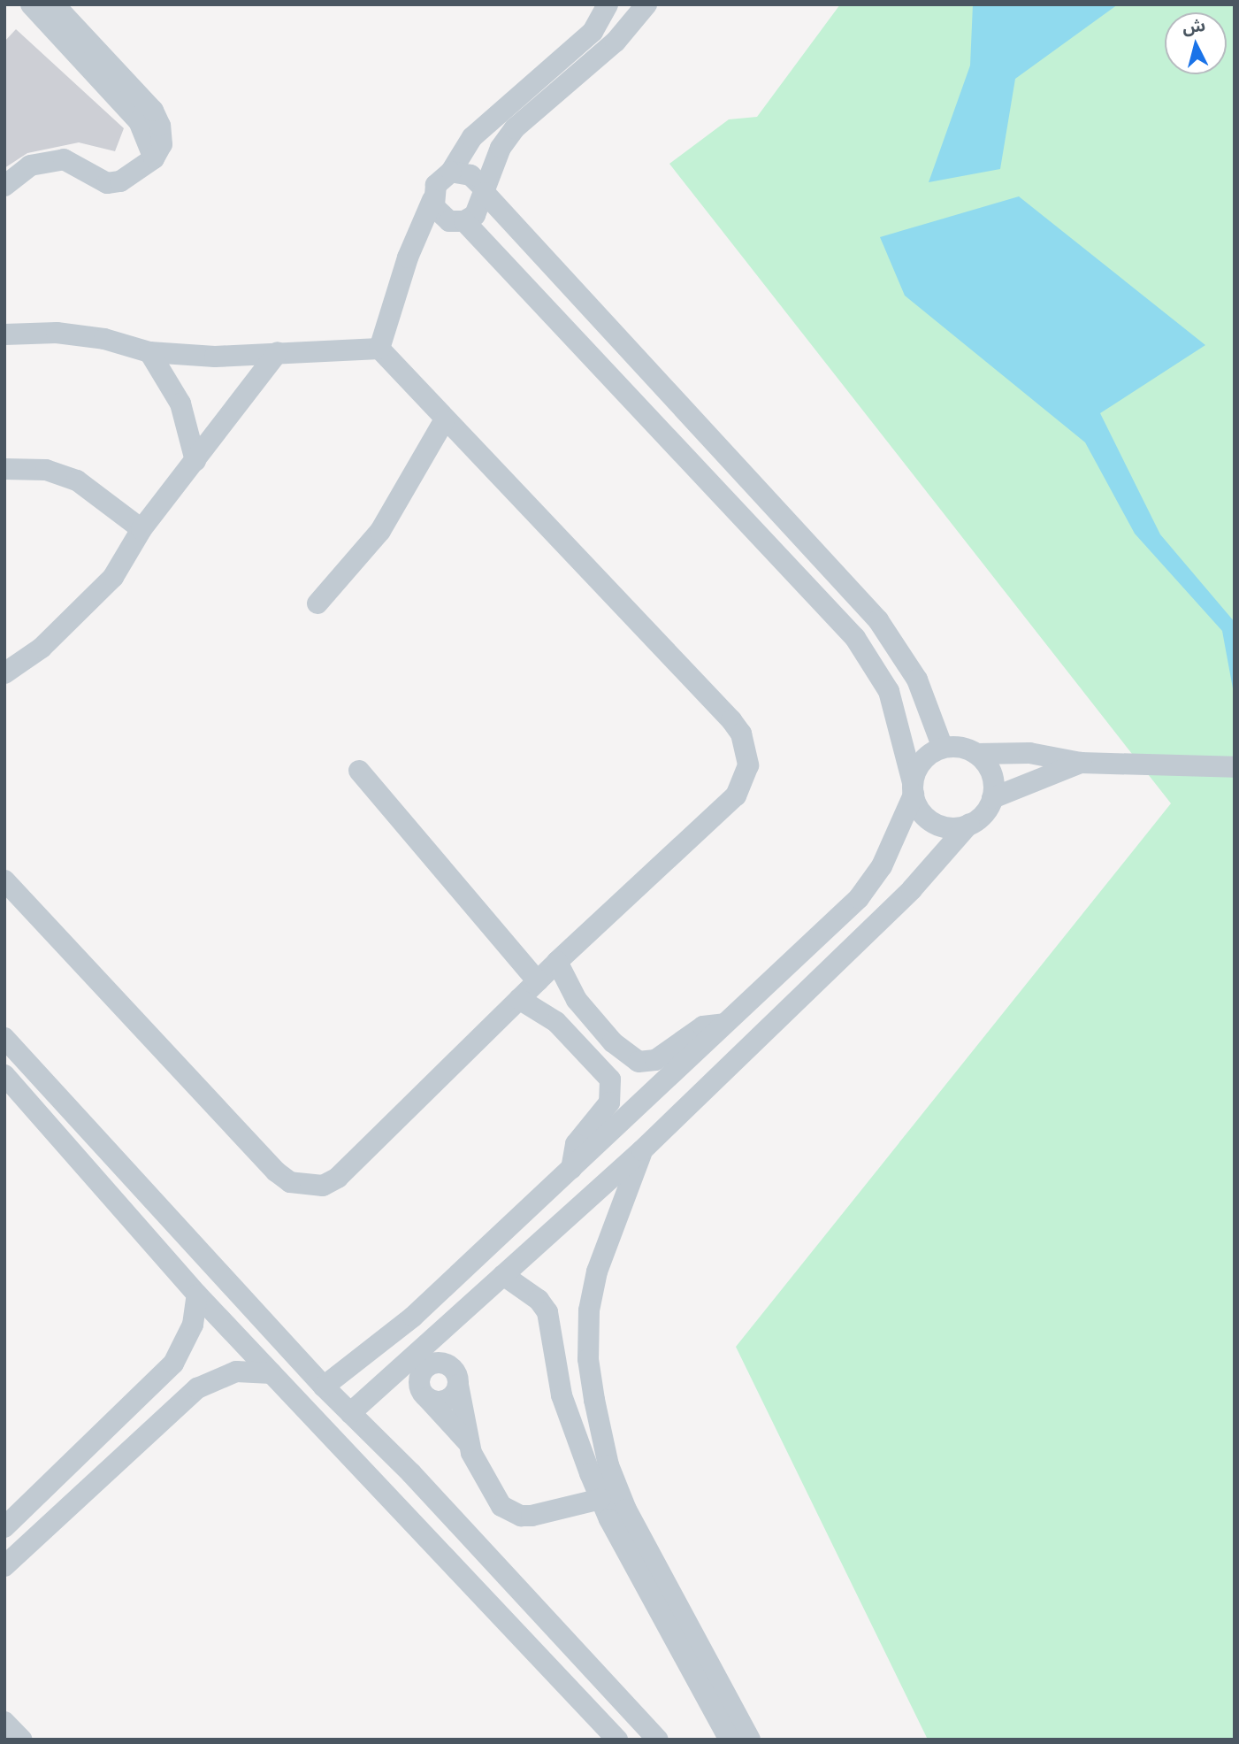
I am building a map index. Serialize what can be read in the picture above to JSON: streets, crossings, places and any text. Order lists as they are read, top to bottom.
{
  "north": "top"
}
